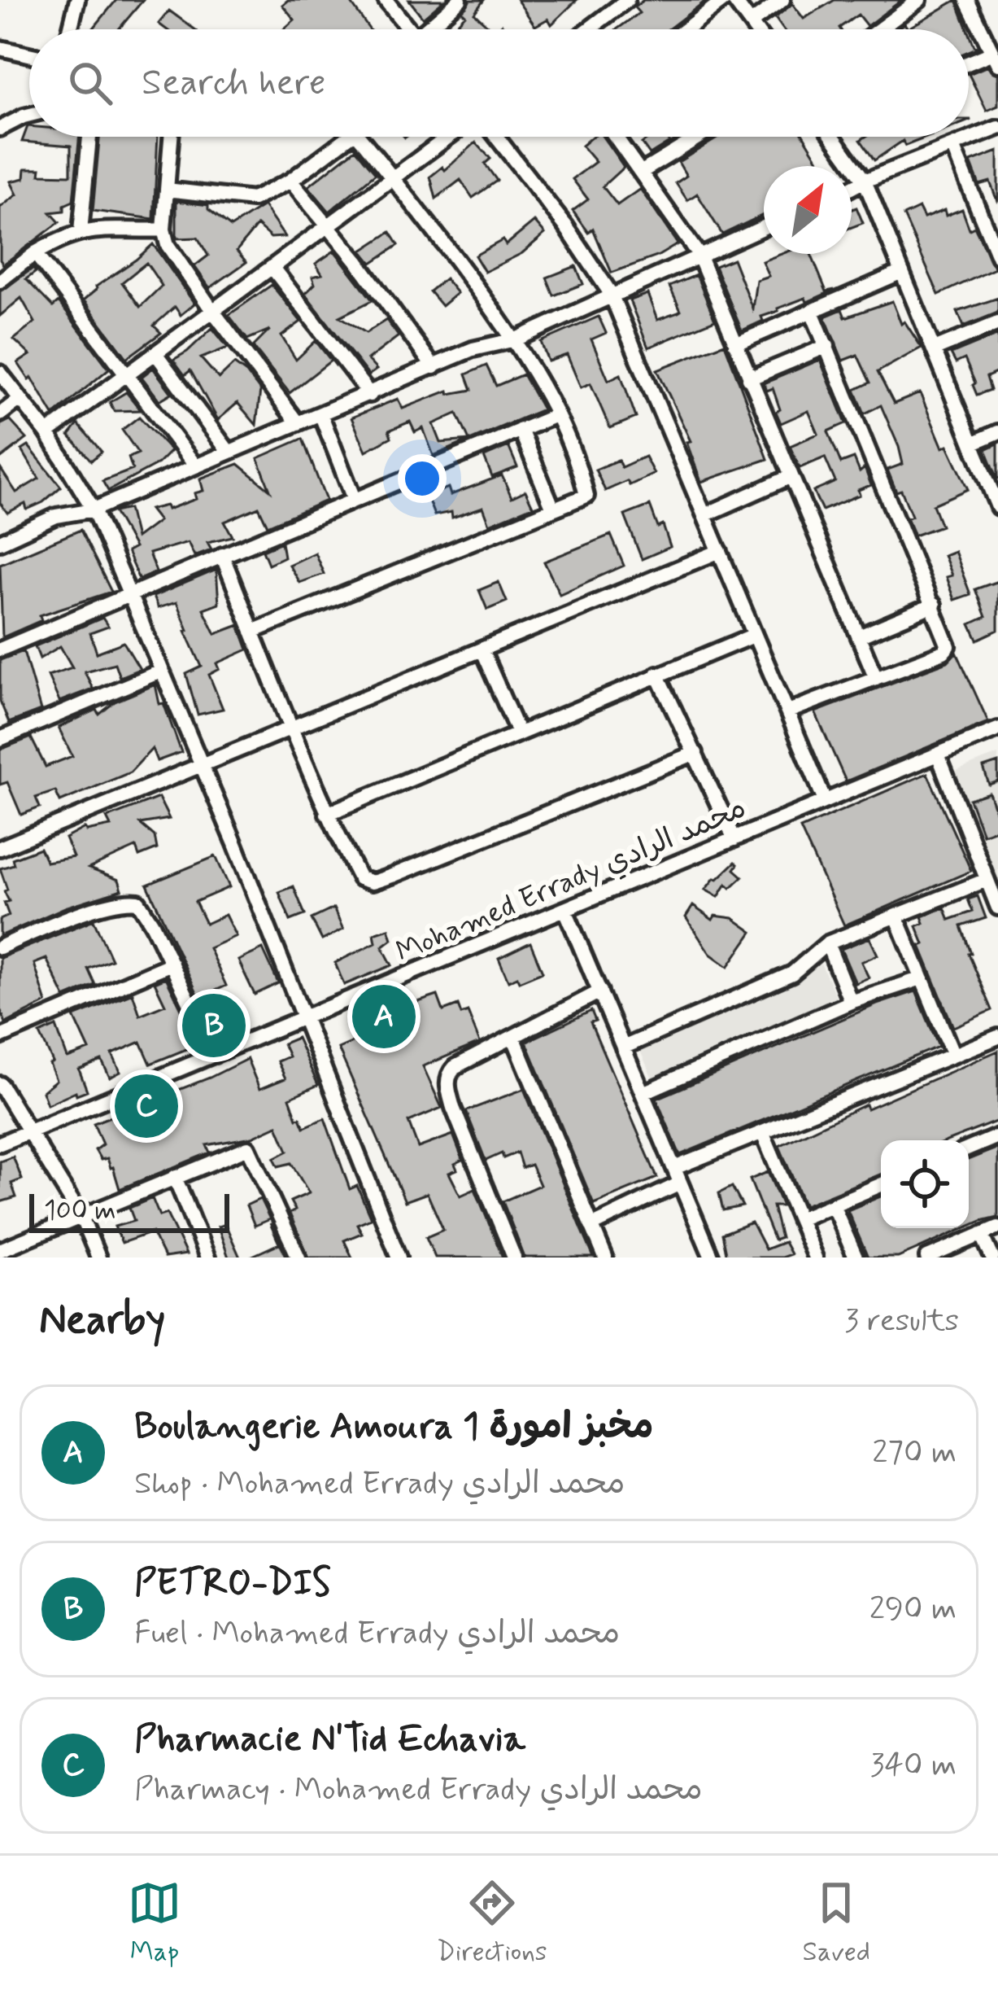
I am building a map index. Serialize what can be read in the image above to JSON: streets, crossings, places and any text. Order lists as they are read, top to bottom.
{
  "streets": {
    "street": ["Mohamed Errady محمد الرادي"]
  },
  "scale_bar": "100 m",
  "north": "top right",
  "page": {
    "search": "Search here",
    "pins": ["A", "B", "C"],
    "scale": "100 m",
    "heading": ["Nearby", "3 results"],
    "list": [
      {
        "mark": "A",
        "name": "Boulangerie Amoura 1 مخبز امورة",
        "note": "Shop · Mohamed Errady محمد الرادي",
        "value": "270 m"
      },
      {
        "mark": "B",
        "name": "PETRO-DIS",
        "note": "Fuel · Mohamed Errady محمد الرادي",
        "value": "290 m"
      },
      {
        "mark": "C",
        "name": "Pharmacie N'Tid Echavia",
        "note": "Pharmacy · Mohamed Errady محمد الرادي",
        "value": "340 m"
      }
    ],
    "nav": ["Map", "Directions", "Saved"]
  }
}
